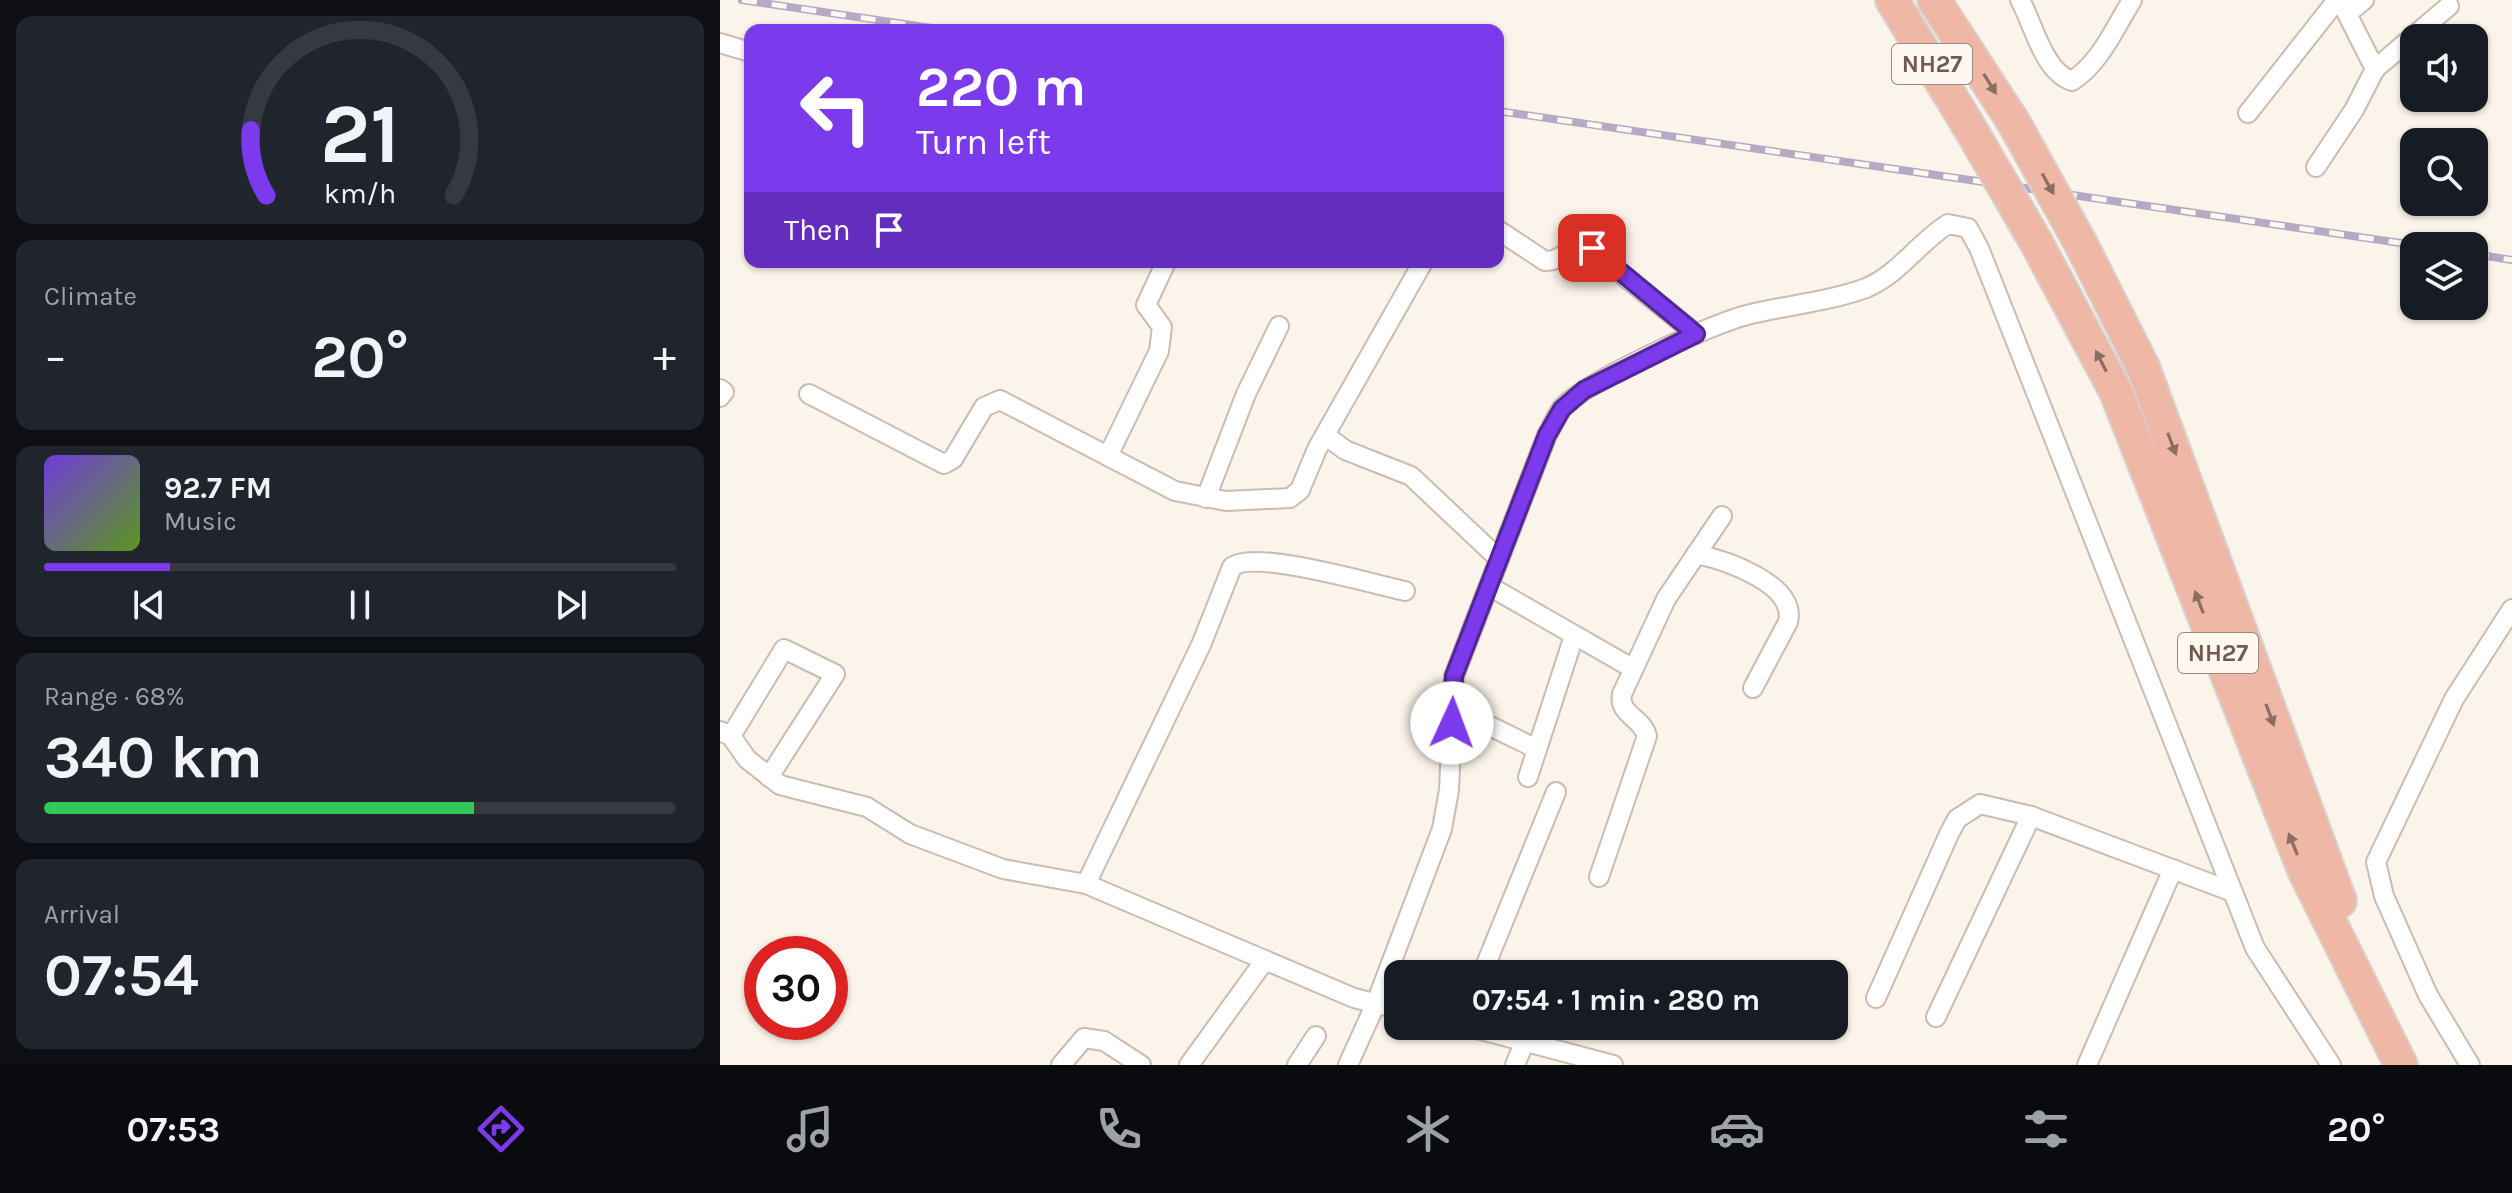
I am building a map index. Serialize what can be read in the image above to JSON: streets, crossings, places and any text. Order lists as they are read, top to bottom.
{
  "streets": {
    "highway": ["NH27"]
  },
  "page": {
    "turn": ["220 m", "Turn left"],
    "then": "Then",
    "tile": [
      "Climate",
      ["Range · 68%", "340 km"],
      ["Arrival", "07:54"]
    ],
    "heat": ["−", "20°", "+"],
    "song": ["92.7 FM", "Music"],
    "limit": "30",
    "trip": "07:54 · 1 min · 280 m",
    "tabs": ["07:53", "20°"],
    "gauge": ["21", "km/h"]
  }
}
